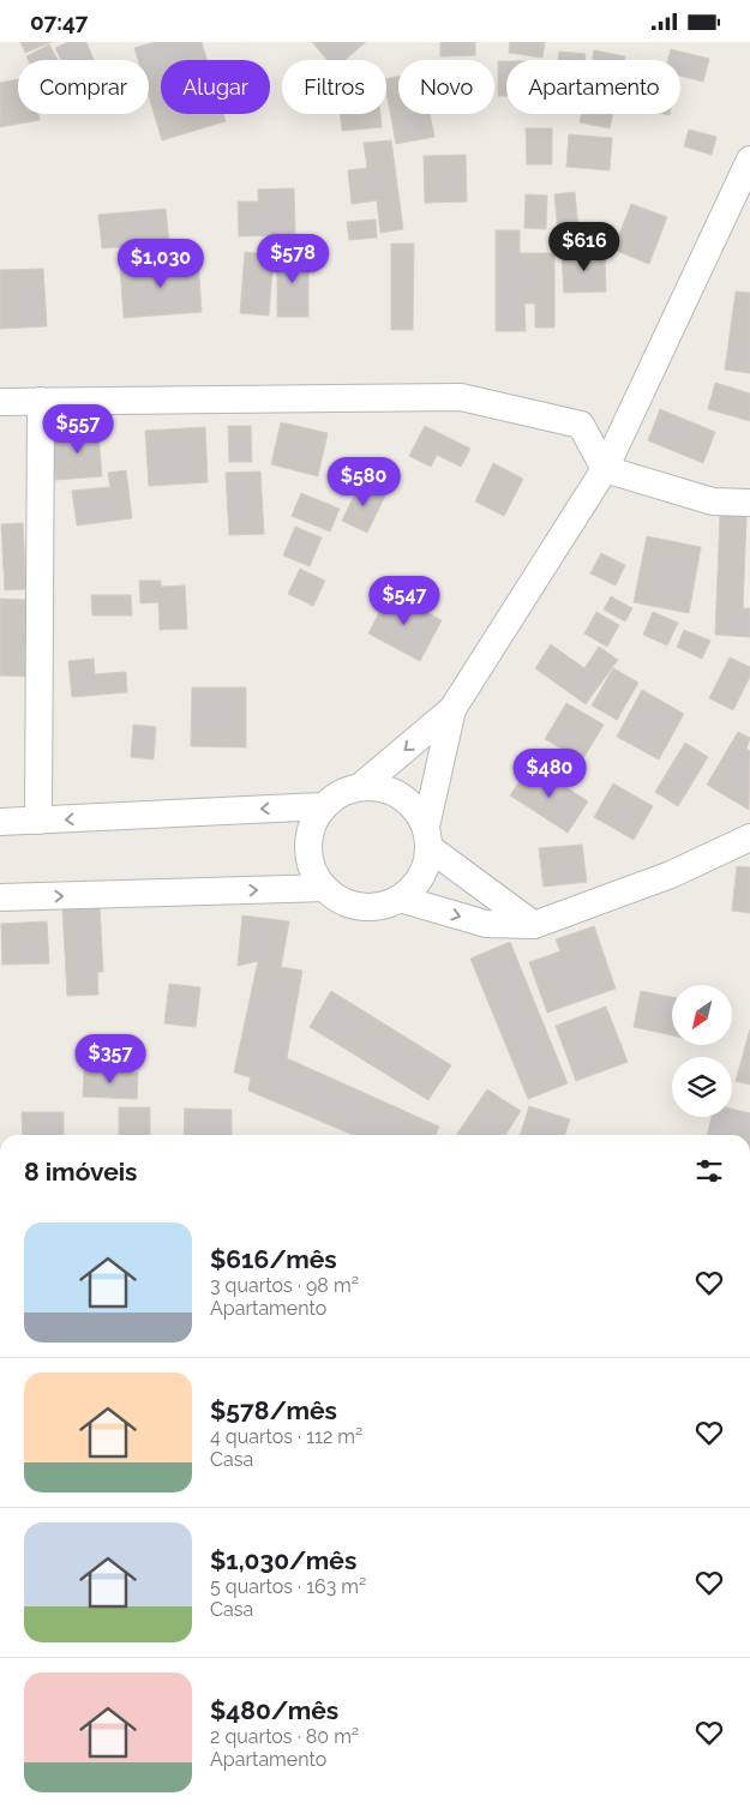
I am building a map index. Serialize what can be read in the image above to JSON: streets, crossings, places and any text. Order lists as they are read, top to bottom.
{
  "north": "bottom left",
  "page": {
    "status": "07:47",
    "chip": [
      "Comprar",
      "Alugar",
      "Filtros",
      "Novo",
      "Apartamento"
    ],
    "price": [
      "$616",
      "$578",
      "$1,030",
      "$557",
      "$580",
      "$547",
      "$480",
      "$357"
    ],
    "heading": "8 imóveis",
    "list": [
      {
        "name": "$616/mês",
        "note": "3 quartos · 98 m² · Apartamento"
      },
      {
        "name": "$578/mês",
        "note": "4 quartos · 112 m² · Casa"
      },
      {
        "name": "$1,030/mês",
        "note": "5 quartos · 163 m² · Casa"
      },
      {
        "name": "$480/mês",
        "note": "2 quartos · 80 m² · Apartamento"
      }
    ]
  }
}
